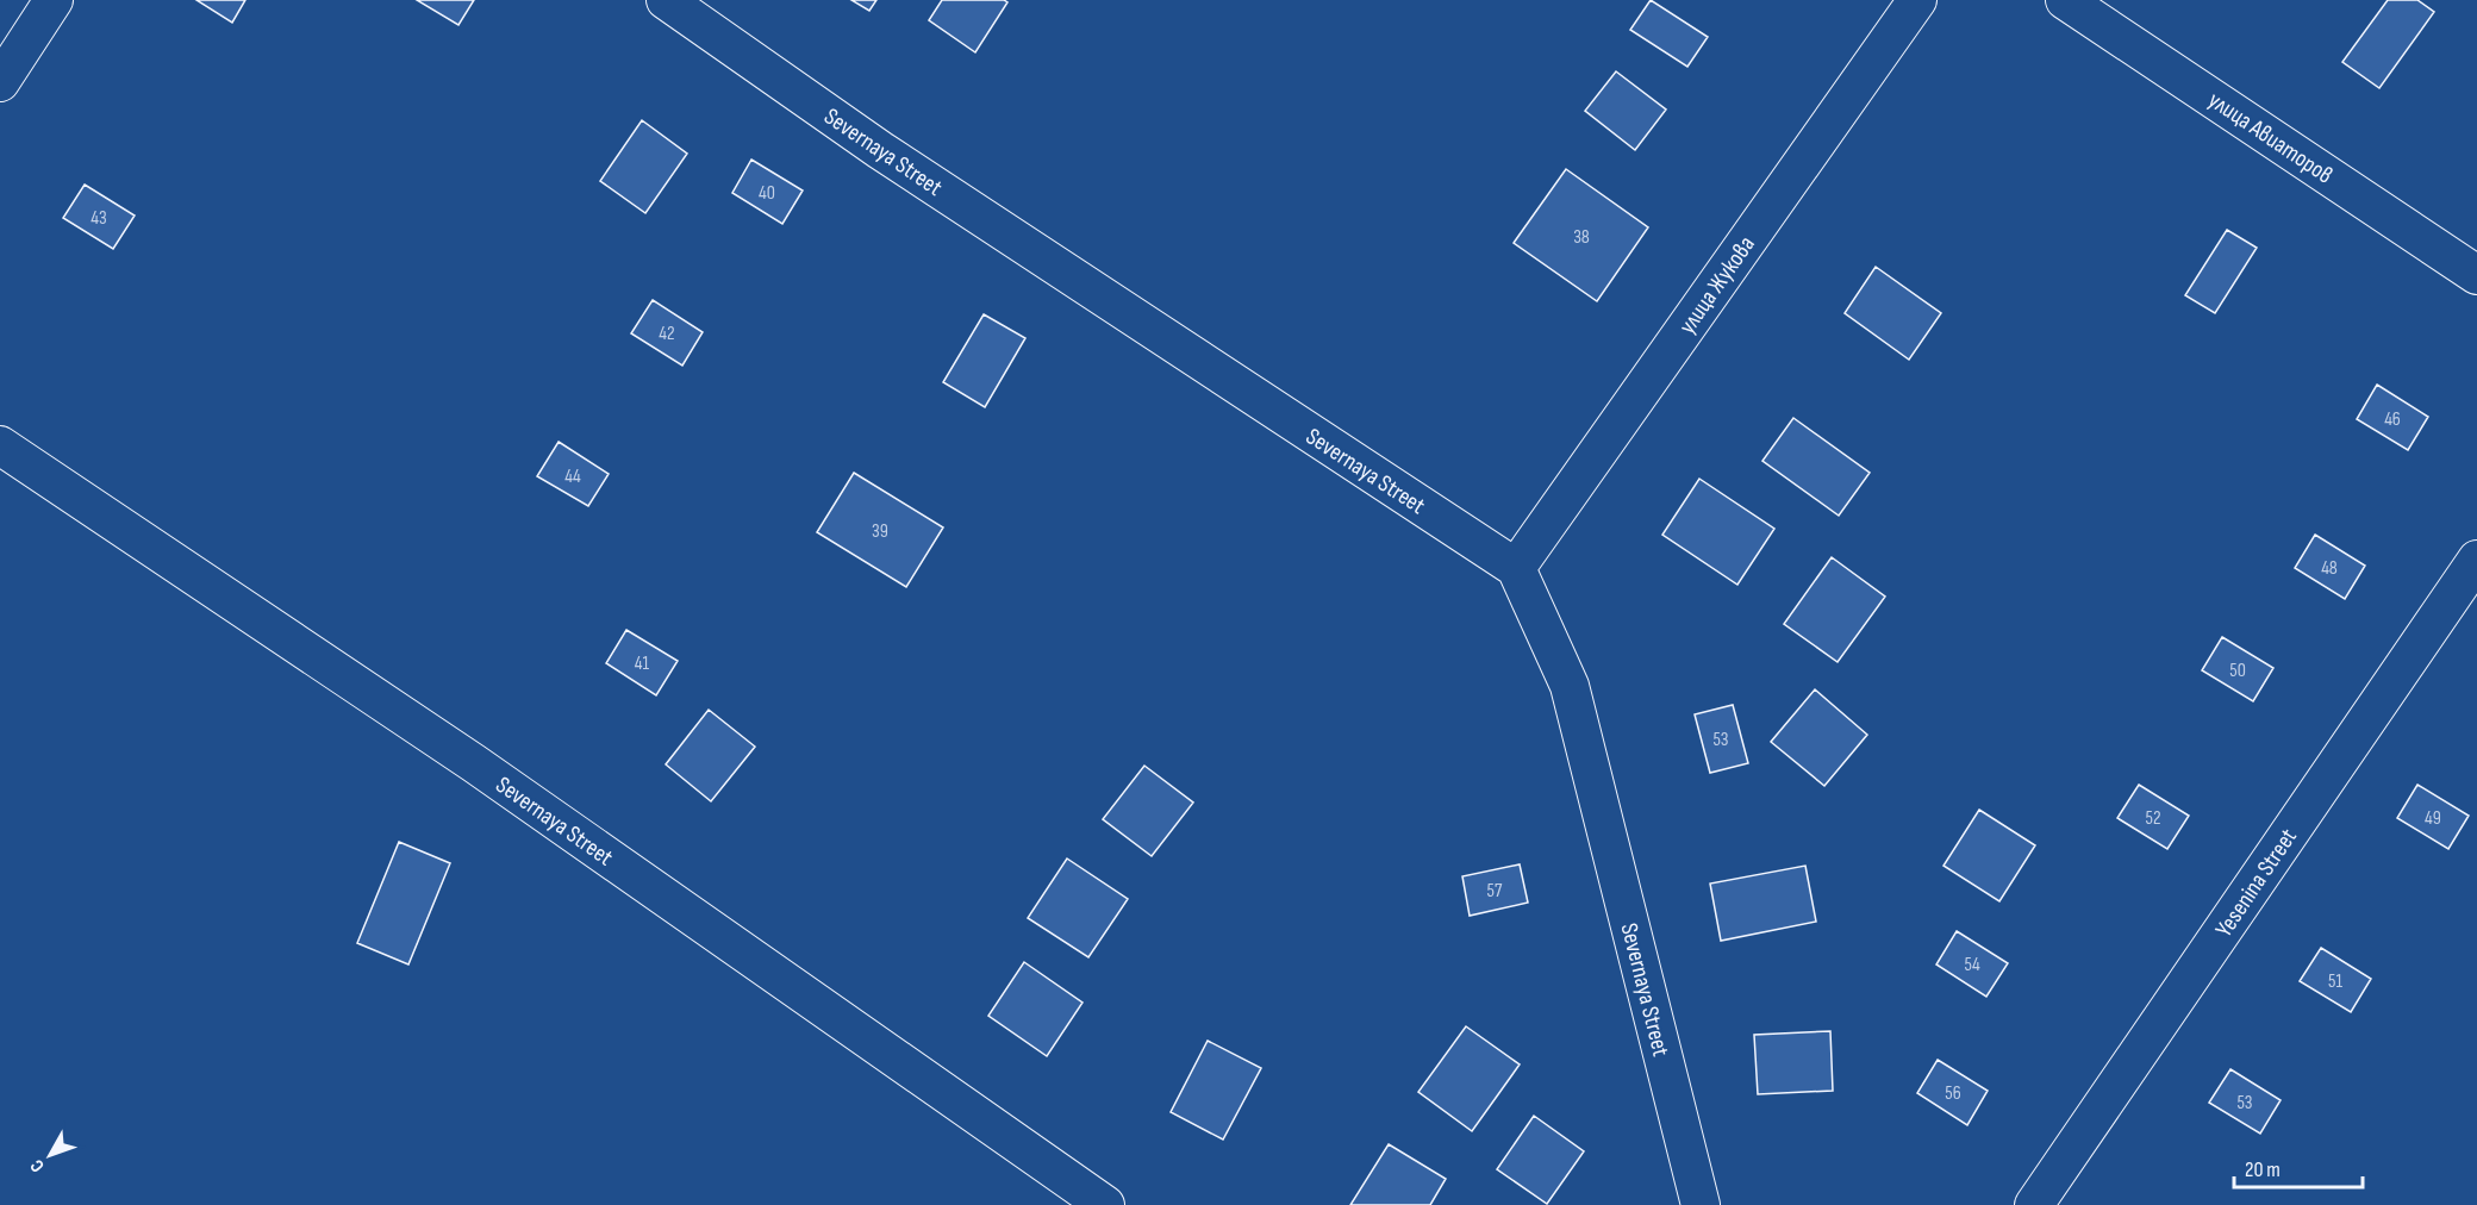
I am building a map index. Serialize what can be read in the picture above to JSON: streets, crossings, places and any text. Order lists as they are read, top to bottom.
{
  "streets": {
    "street": [
      "улица Авиаторов",
      "Severnaya Street",
      "улица Жукова",
      "Yesenina Street"
    ]
  },
  "crossings": [
    ["Severnaya Street", "улица Жукова"]
  ],
  "house_numbers": [
    "40",
    "43",
    "38",
    "42",
    "46",
    "44",
    "39",
    "48",
    "41",
    "50",
    "53",
    "52",
    "49",
    "57",
    "54",
    "51",
    "56",
    "53"
  ],
  "scale_bar": "20 m",
  "north": "bottom left"
}
